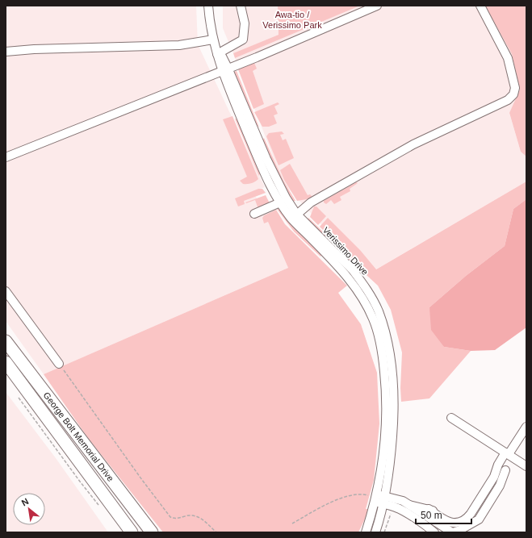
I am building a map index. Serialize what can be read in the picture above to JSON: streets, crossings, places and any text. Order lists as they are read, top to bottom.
{
  "streets": {
    "highway": ["George Bolt Memorial Drive"],
    "street": ["Verissimo Drive"]
  },
  "parks": ["Awa-tio / Verissimo Park"],
  "scale_bar": "50 m",
  "north": "top left"
}
